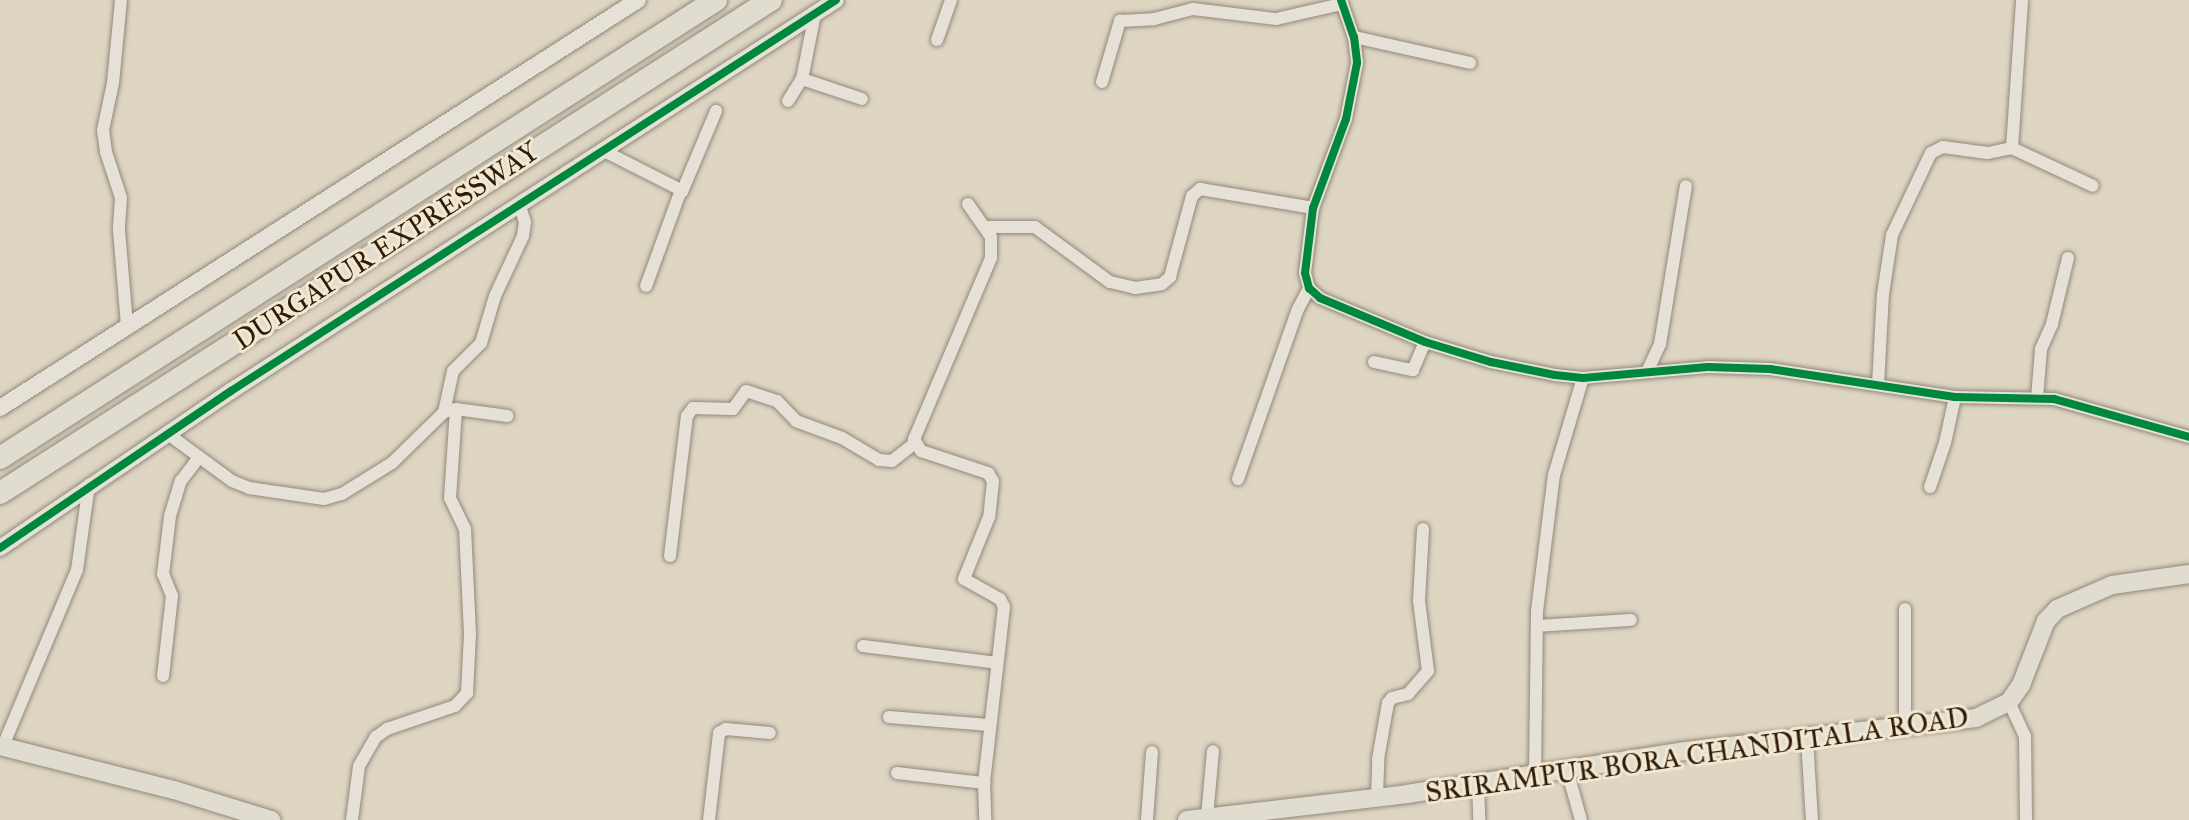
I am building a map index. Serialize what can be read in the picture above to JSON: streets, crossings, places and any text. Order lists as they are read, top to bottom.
{
  "streets": {
    "highway": ["DURGAPUR EXPRESSWAY"],
    "main road": ["SRIRAMPUR BORA CHANDITALA ROAD"]
  }
}
